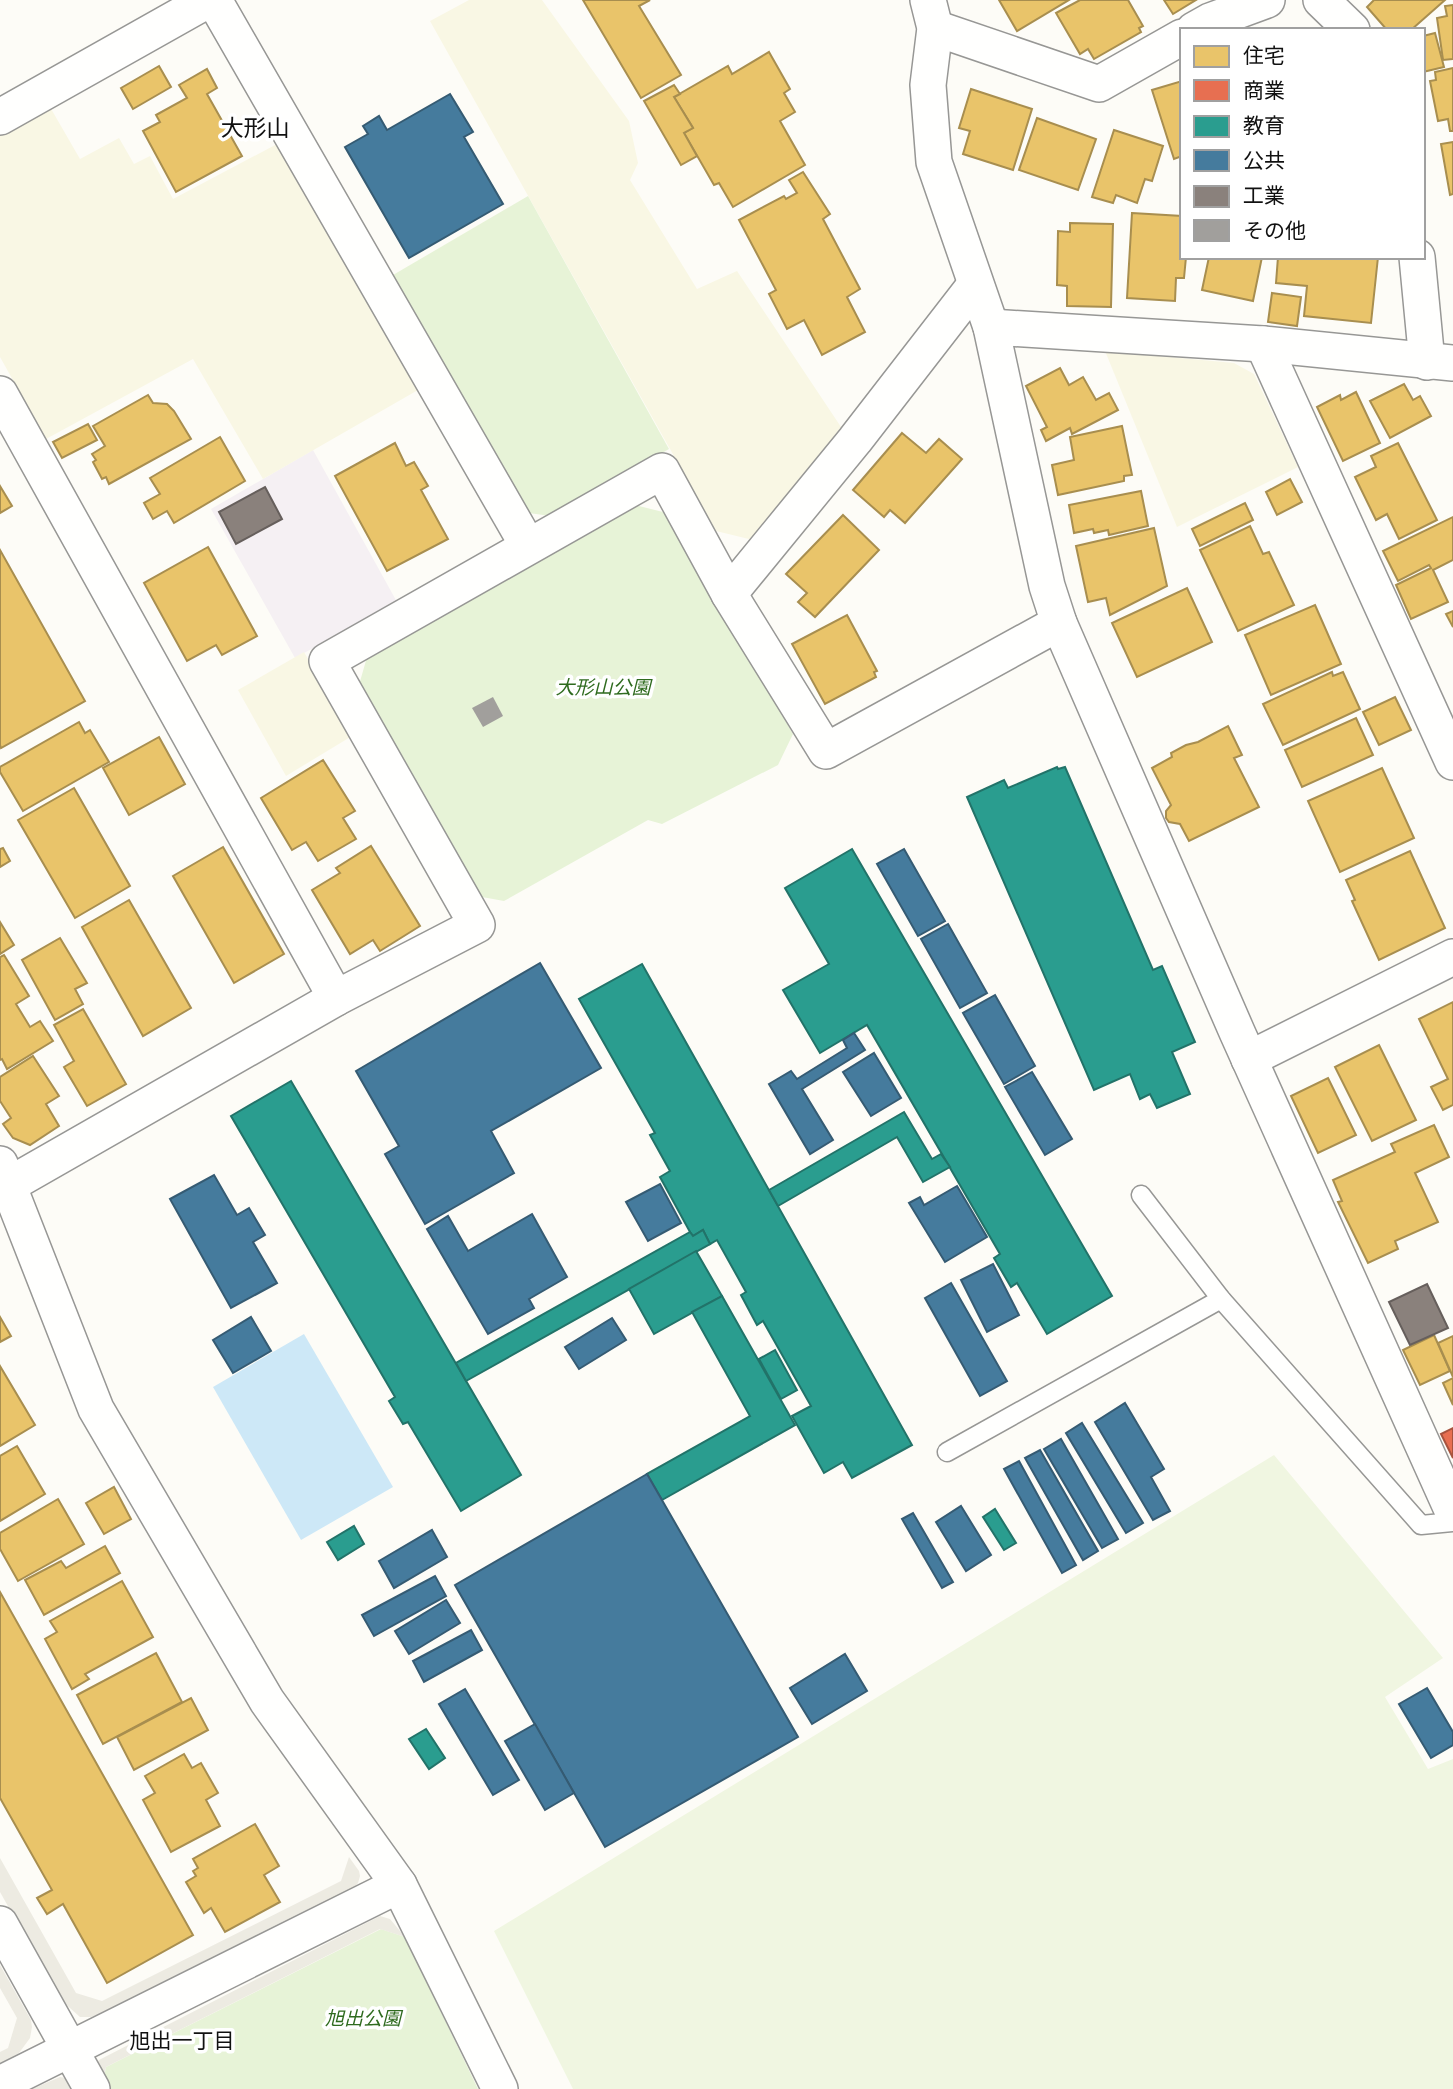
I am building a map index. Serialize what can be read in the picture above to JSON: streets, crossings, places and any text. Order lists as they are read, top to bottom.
{
  "districts": ["大形山", "旭出一丁目"],
  "parks": ["大形山公園", "旭出公園"],
  "legend": [
    "住宅",
    "商業",
    "教育",
    "公共",
    "工業",
    "その他"
  ]
}
